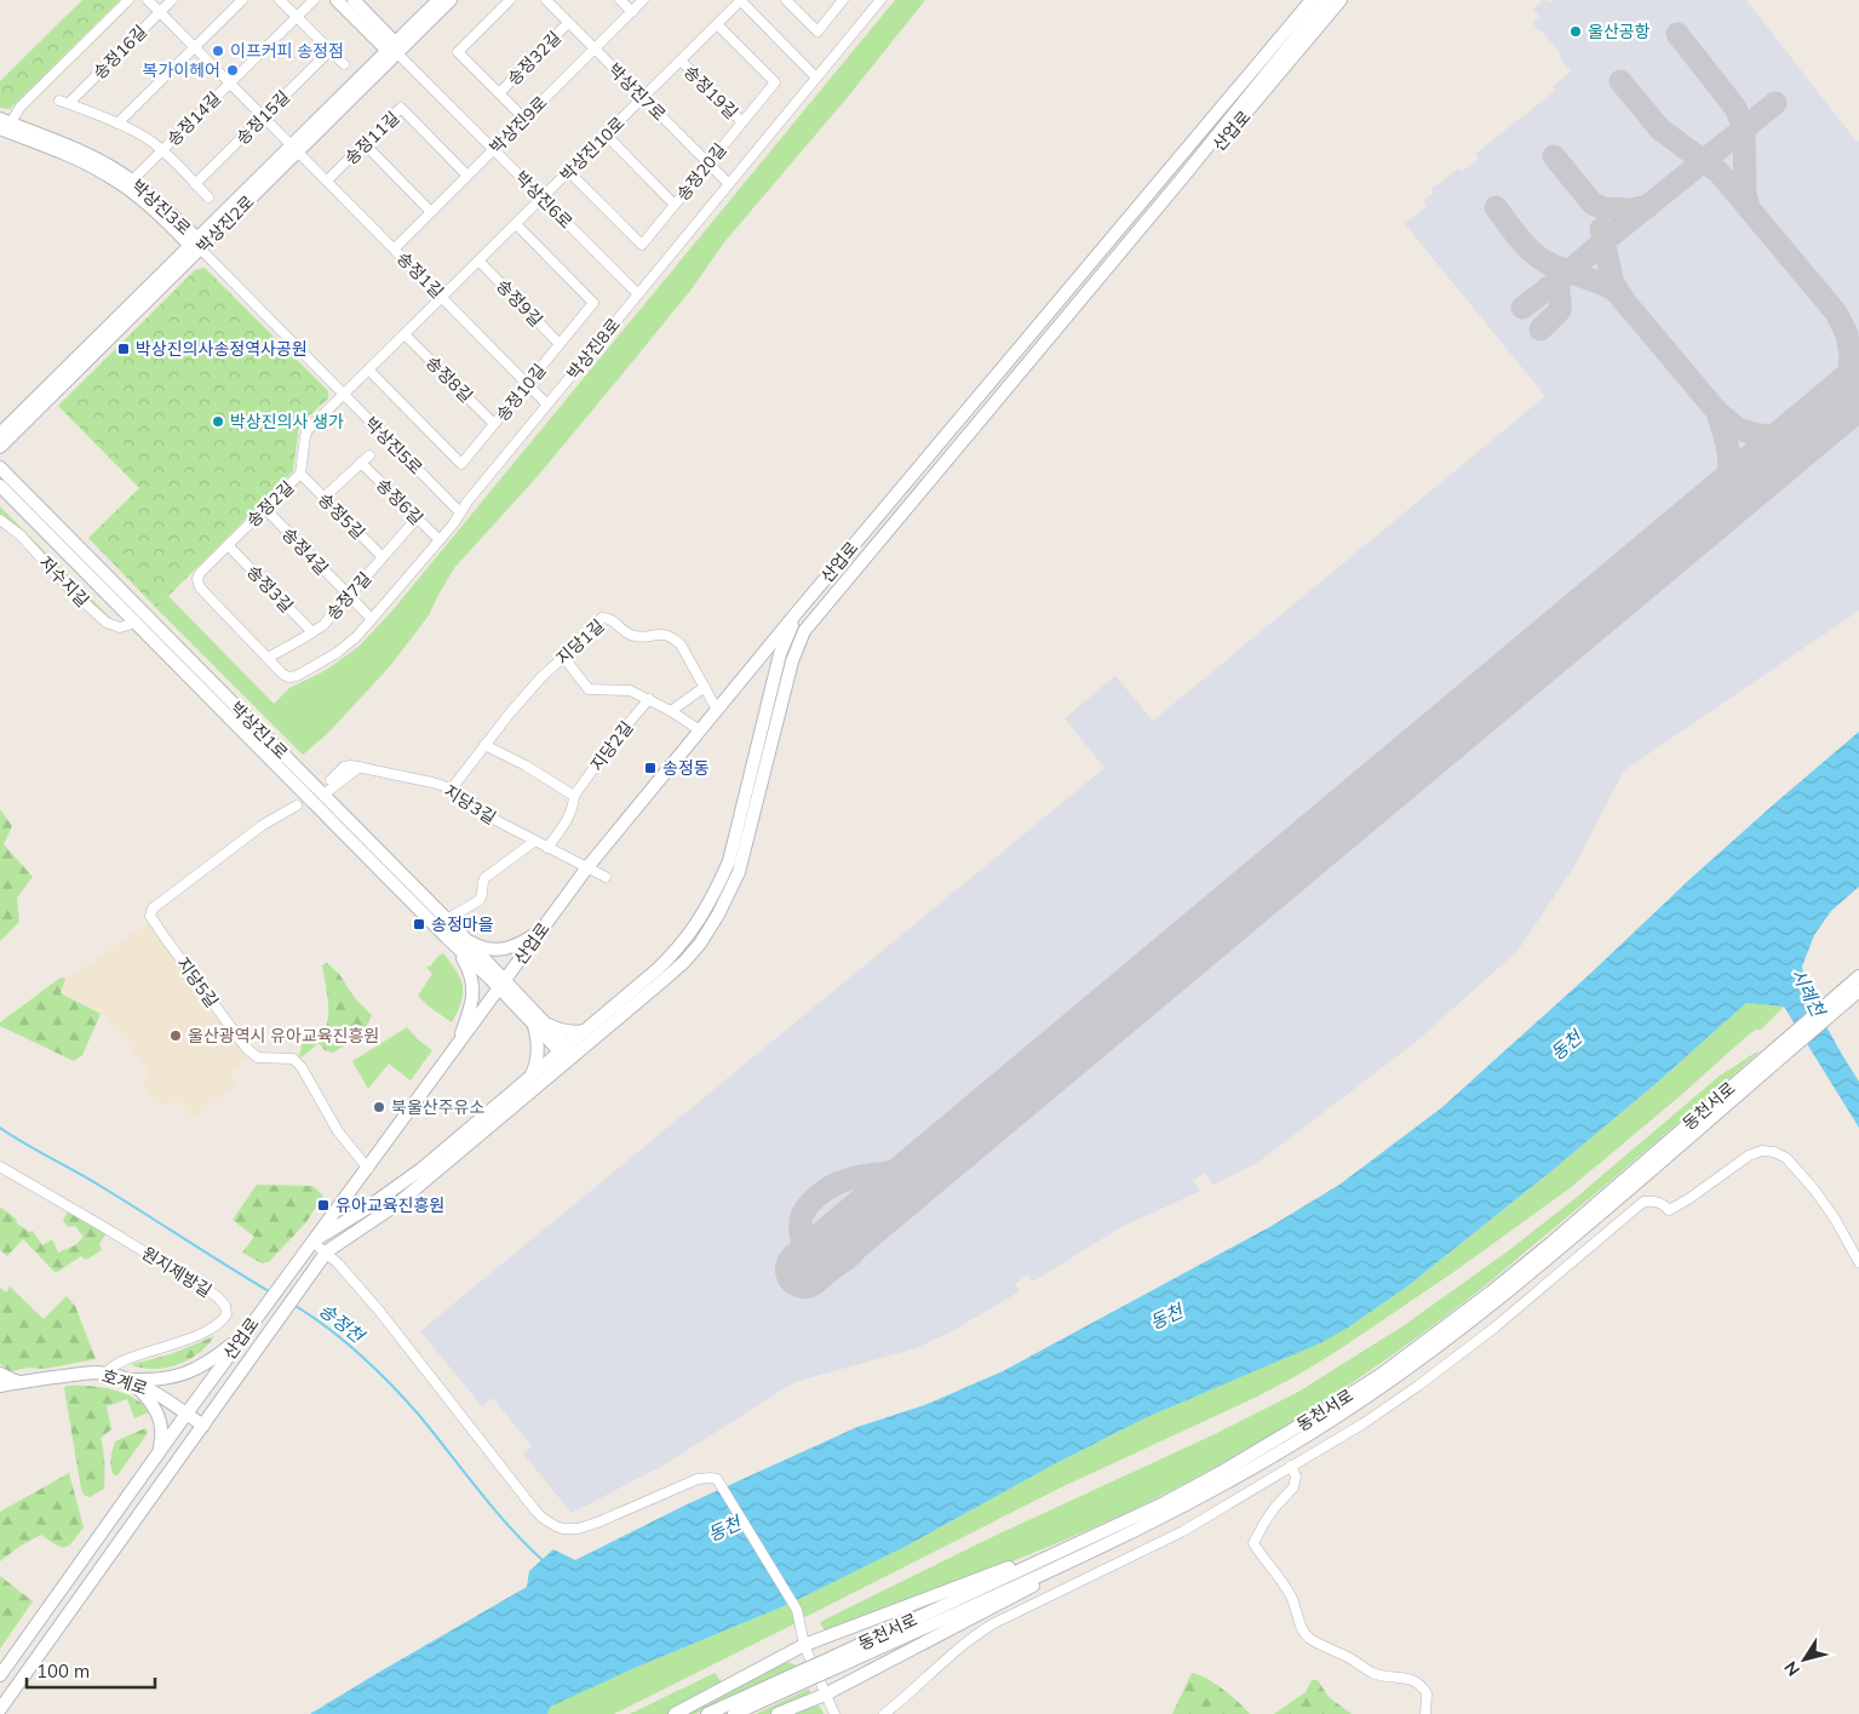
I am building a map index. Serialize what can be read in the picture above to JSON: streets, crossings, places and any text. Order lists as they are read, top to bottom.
{
  "streets": {
    "main road": [
      "산업로",
      "박상진3로",
      "박상진2로",
      "박상진1로",
      "동천서로",
      "호계로"
    ],
    "street": [
      "송정16길",
      "송정32길",
      "박상진7로",
      "송정19길",
      "송정15길",
      "송정14길",
      "박상진9로",
      "송정11길",
      "박상진10로",
      "송정20길",
      "박상진6로",
      "송정1길",
      "송정9길",
      "박상진8로",
      "송정8길",
      "송정10길",
      "박상진5로",
      "송정6길",
      "송정2길",
      "송정5길",
      "송정4길",
      "저수지길",
      "송정3길",
      "송정7길",
      "지당1길",
      "지당2길",
      "지당3길",
      "지당5길",
      "원지제방길"
    ]
  },
  "crossings": [
    ["송정16길", "송정14길"],
    ["송정16길", "송정1길"],
    ["송정32길", "박상진7로"],
    ["박상진7로", "박상진9로"],
    ["박상진7로", "박상진10로"],
    ["박상진7로", "송정20길"],
    ["박상진7로", "박상진8로"],
    ["송정19길", "박상진10로"],
    ["송정19길", "송정20길"],
    ["송정15길", "송정1길"],
    ["송정14길", "박상진3로"],
    ["송정14길", "송정1길"],
    ["박상진9로", "송정11길"],
    ["박상진9로", "박상진6로"],
    ["박상진9로", "송정1길"],
    ["산업로", "지당1길"],
    ["산업로", "박상진1로"],
    ["산업로", "지당3길"],
    ["산업로", "지당5길"],
    ["산업로", "호계로"],
    ["송정11길", "송정1길"],
    ["박상진10로", "송정20길"],
    ["박상진10로", "박상진6로"],
    ["박상진10로", "송정1길"],
    ["박상진10로", "송정9길"],
    ["박상진10로", "송정10길"],
    ["박상진10로", "송정2길"],
    ["박상진6로", "박상진2로"],
    ["박상진6로", "박상진8로"],
    ["박상진3로", "박상진2로"],
    ["박상진3로", "박상진5로"],
    ["박상진2로", "송정1길"],
    ["박상진2로", "박상진5로"],
    ["송정1길", "박상진8로"],
    ["송정1길", "송정10길"],
    ["송정1길", "송정2길"],
    ["송정9길", "송정10길"],
    ["박상진8로", "박상진5로"],
    ["박상진8로", "송정6길"],
    ["박상진8로", "송정2길"],
    ["박상진8로", "송정4길"],
    ["송정8길", "송정10길"],
    ["송정8길", "송정2길"],
    ["송정10길", "송정2길"],
    ["박상진5로", "송정2길"],
    ["송정6길", "송정7길"],
    ["송정2길", "송정5길"],
    ["송정2길", "송정4길"],
    ["송정2길", "송정3길"],
    ["송정2길", "송정7길"],
    ["송정5길", "송정7길"],
    ["송정4길", "송정7길"],
    ["저수지길", "박상진1로"],
    ["송정3길", "송정7길"],
    ["지당1길", "지당3길"],
    ["지당2길", "지당3길"],
    ["원지제방길", "호계로"]
  ],
  "water": ["시례천", "동천", "송정천"],
  "places": {
    "other": [
      "울산공항",
      "이프커피 송정점",
      "복가이헤어",
      "박상진의사 생가",
      "울산광역시 유아교육진흥원",
      "북울산주유소"
    ],
    "transit": [
      "박상진의사송정역사공원",
      "송정동",
      "송정마을",
      "유아교육진흥원"
    ]
  },
  "scale_bar": "100 m",
  "north": "bottom left"
}
